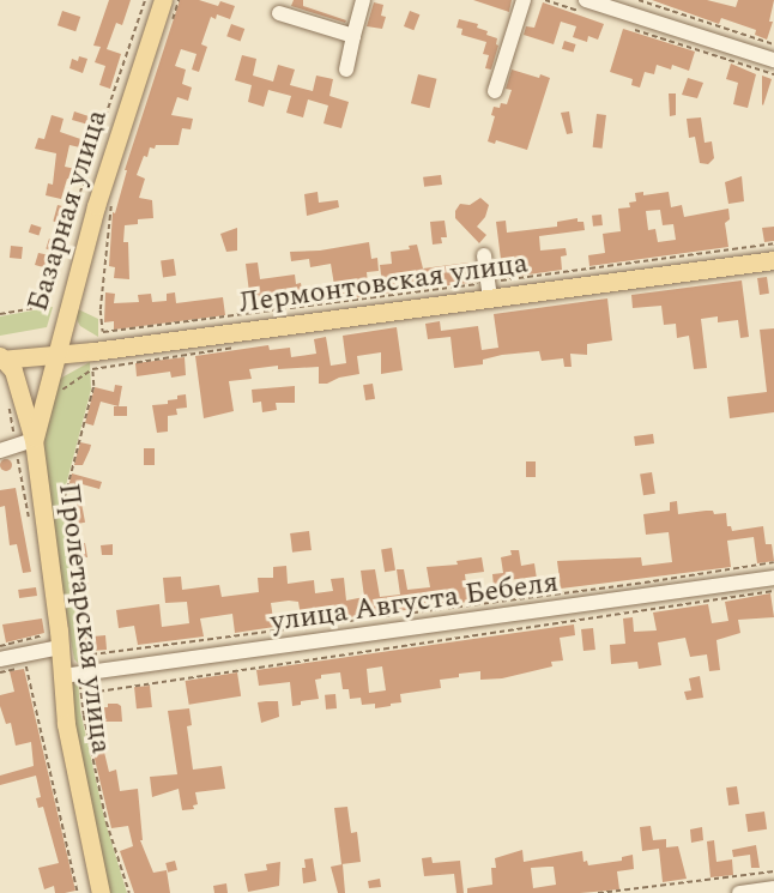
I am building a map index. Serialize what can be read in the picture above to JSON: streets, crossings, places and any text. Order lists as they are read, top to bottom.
{
  "streets": {
    "main road": ["Базарная улица", "Лермонтовская улица", "Пролетарская улица"],
    "street": ["улица Августа Бебеля"]
  },
  "crossings": [
    ["Базарная улица", "Лермонтовская улица"],
    ["Базарная улица", "Пролетарская улица"],
    ["Лермонтовская улица", "Пролетарская улица"],
    ["улица Августа Бебеля", "Пролетарская улица"]
  ]
}
